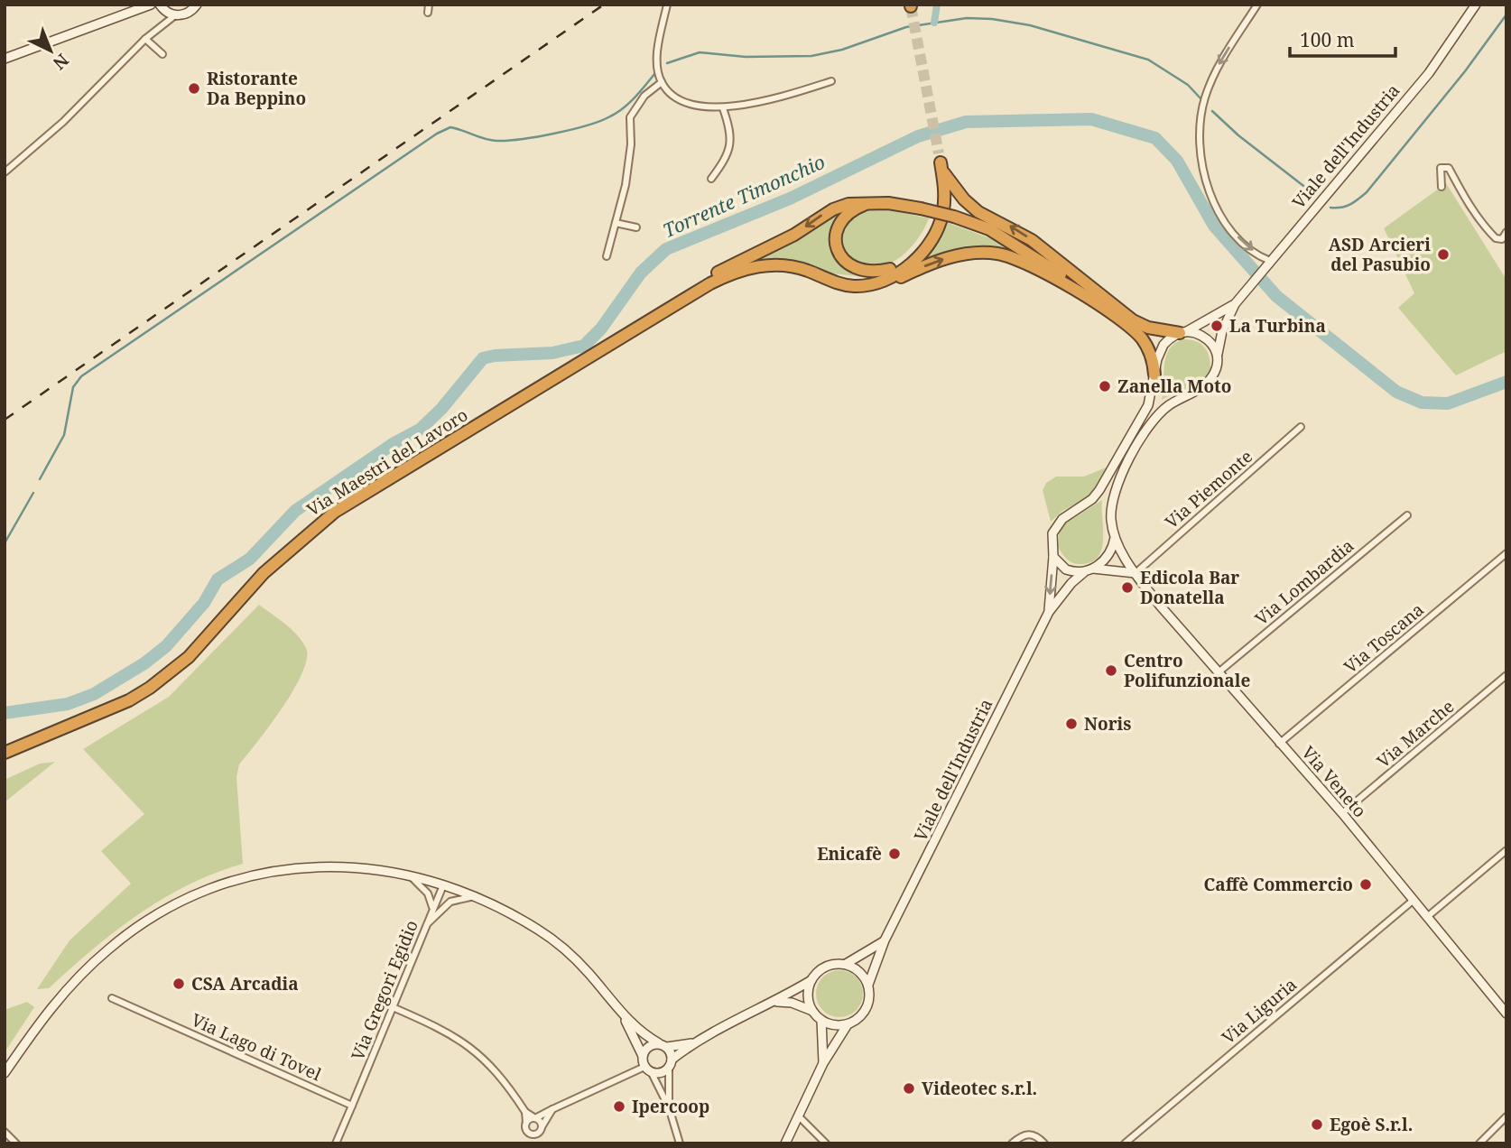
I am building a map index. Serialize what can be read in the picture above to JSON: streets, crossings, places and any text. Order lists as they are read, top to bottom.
{
  "streets": {
    "highway": ["Via Maestri del Lavoro"],
    "main road": ["Viale dell'Industria", "Via Veneto"],
    "street": [
      "Via Piemonte",
      "Via Lombardia",
      "Via Toscana",
      "Via Marche",
      "Via Gregori Egidio",
      "Via Liguria",
      "Via Lago di Tovel"
    ]
  },
  "crossings": [
    ["Viale dell'Industria", "Via Veneto"],
    ["Via Piemonte", "Via Veneto"],
    ["Via Lombardia", "Via Veneto"],
    ["Via Toscana", "Via Veneto"],
    ["Via Marche", "Via Veneto"],
    ["Via Veneto", "Via Liguria"],
    ["Via Gregori Egidio", "Via Lago di Tovel"]
  ],
  "water": ["Torrente Timonchio"],
  "places": [
    "Ristorante Da Beppino",
    "ASD Arcieri del Pasubio",
    "La Turbina",
    "Zanella Moto",
    "Edicola Bar Donatella",
    "Centro Polifunzionale",
    "Noris",
    "Enicafè",
    "Caffè Commercio",
    "CSA Arcadia",
    "Videotec s.r.l.",
    "Ipercoop",
    "Egoè S.r.l."
  ],
  "scale_bar": "100 m",
  "north": "bottom right"
}
